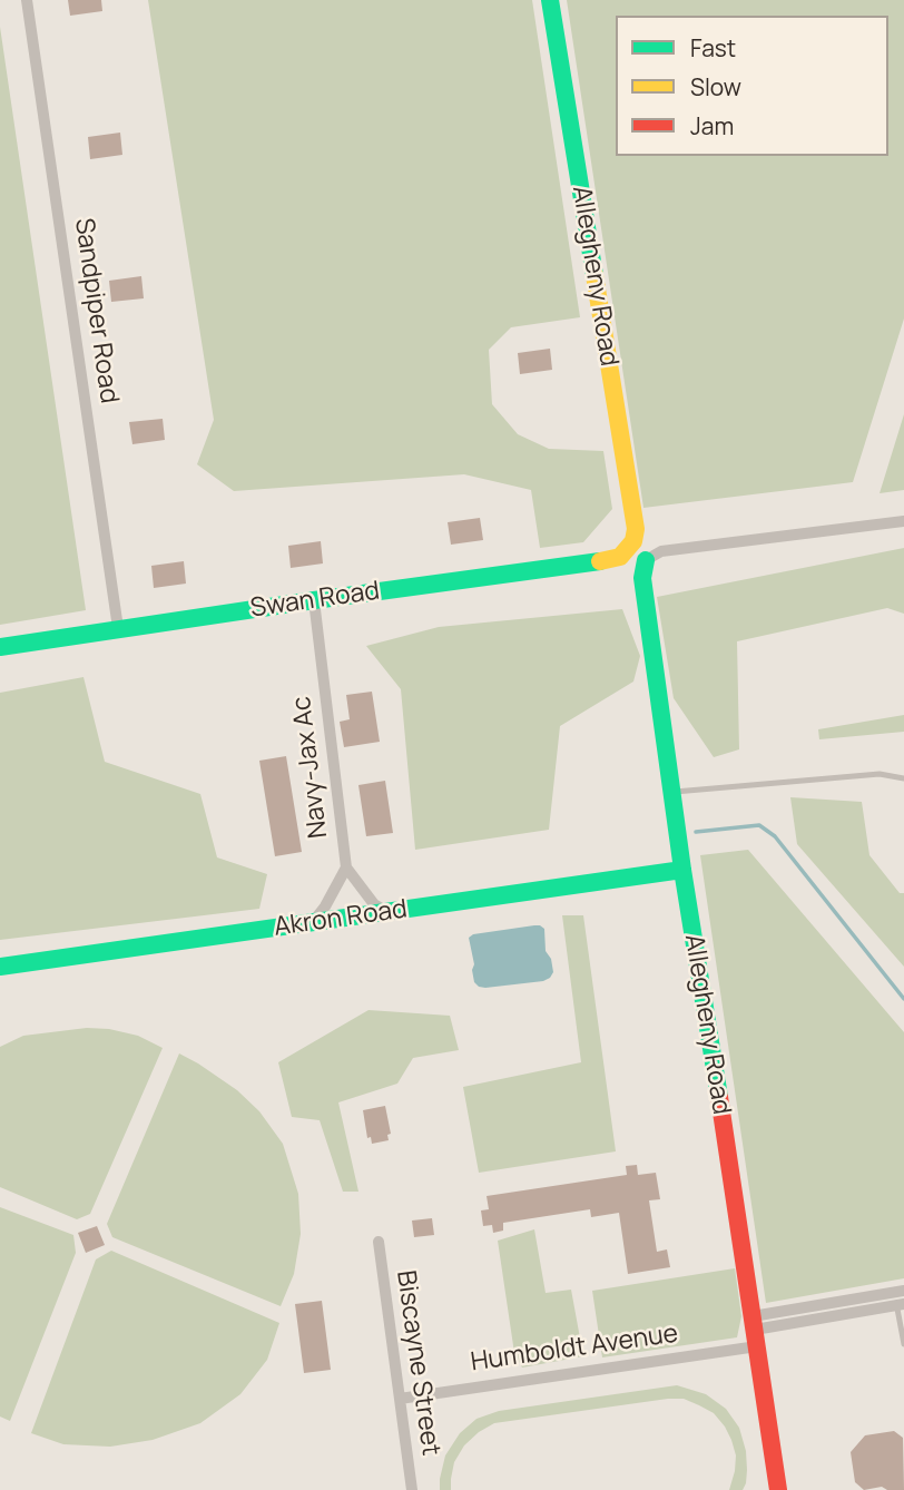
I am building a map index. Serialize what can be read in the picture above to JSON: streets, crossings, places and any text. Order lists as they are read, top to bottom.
{
  "streets": {
    "street": [
      "Allegheny Road",
      "Sandpiper Road",
      "Swan Road",
      "Navy-Jax Ac",
      "Akron Road",
      "Humboldt Avenue",
      "Biscayne Street"
    ]
  },
  "crossings": [
    ["Allegheny Road", "Swan Road"],
    ["Allegheny Road", "Akron Road"],
    ["Allegheny Road", "Humboldt Avenue"],
    ["Sandpiper Road", "Swan Road"],
    ["Swan Road", "Navy-Jax Ac"],
    ["Navy-Jax Ac", "Akron Road"],
    ["Humboldt Avenue", "Biscayne Street"]
  ],
  "legend": ["Fast", "Slow", "Jam"]
}
